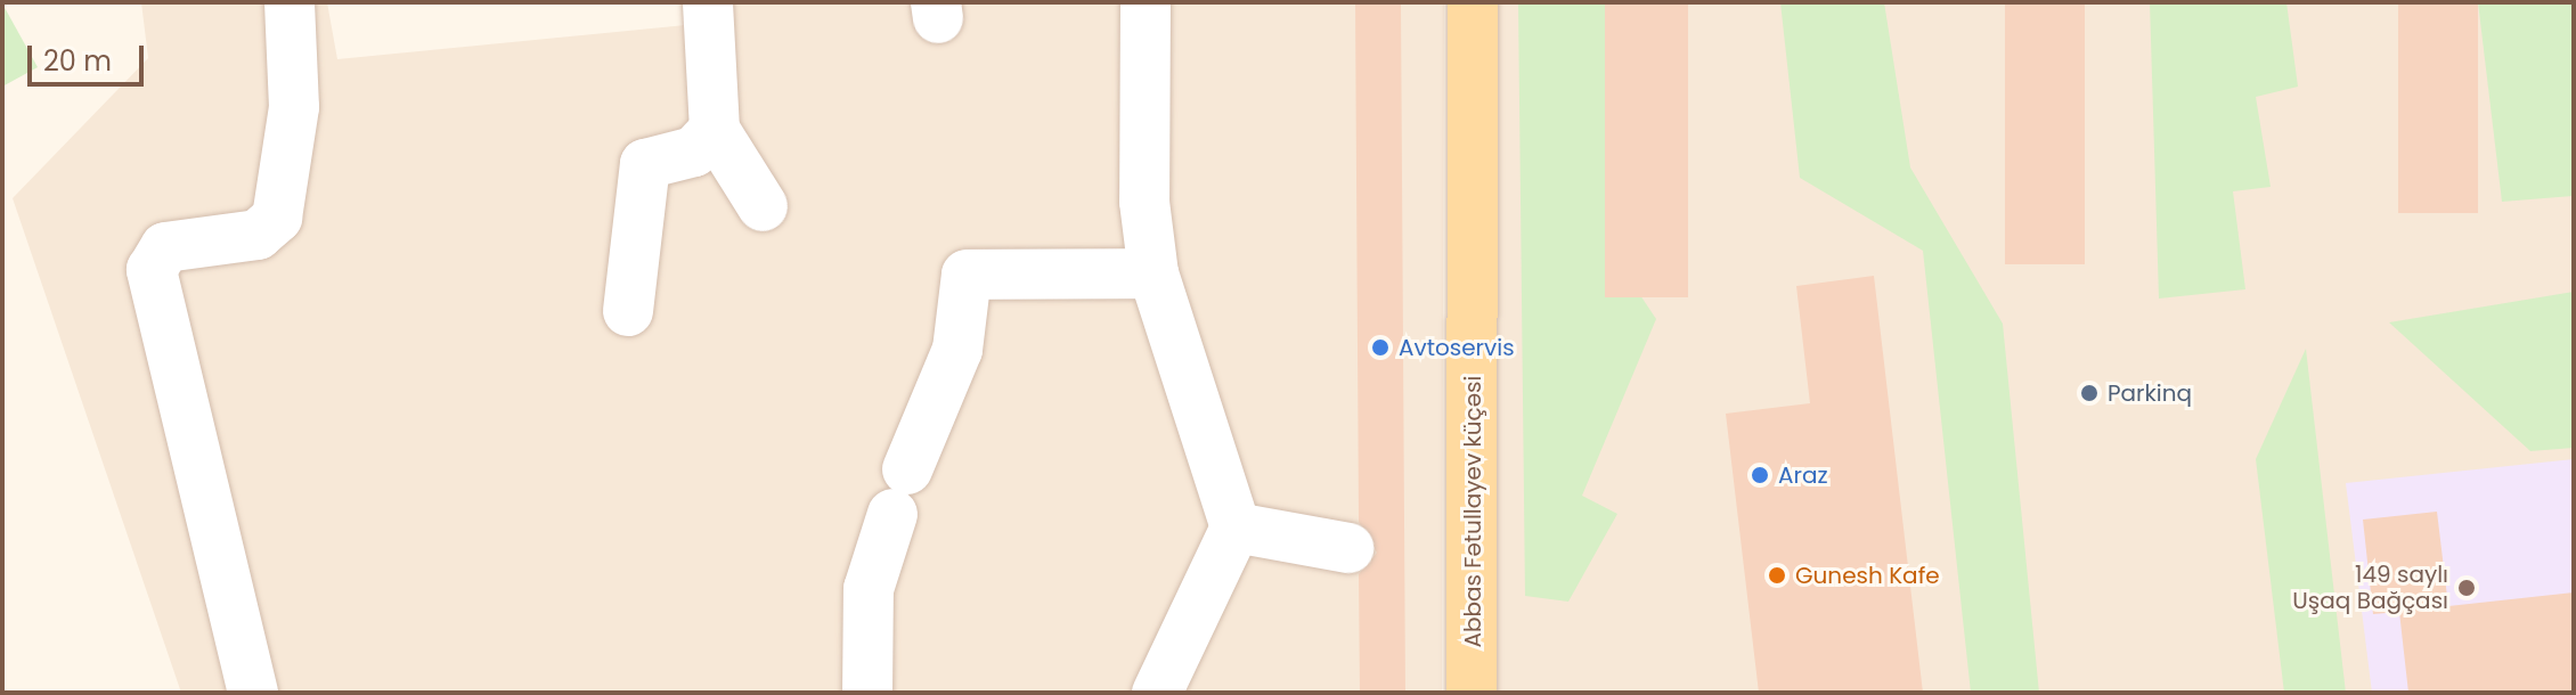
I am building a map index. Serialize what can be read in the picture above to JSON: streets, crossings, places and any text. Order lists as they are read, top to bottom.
{
  "streets": {
    "main road": ["Abbas Fətullayev küçəsi"]
  },
  "places": [
    "Avtoservis",
    "Parkinq",
    "Araz",
    "Gunesh Kafe",
    "149 saylı Uşaq Bağçası"
  ],
  "scale_bar": "20 m"
}
